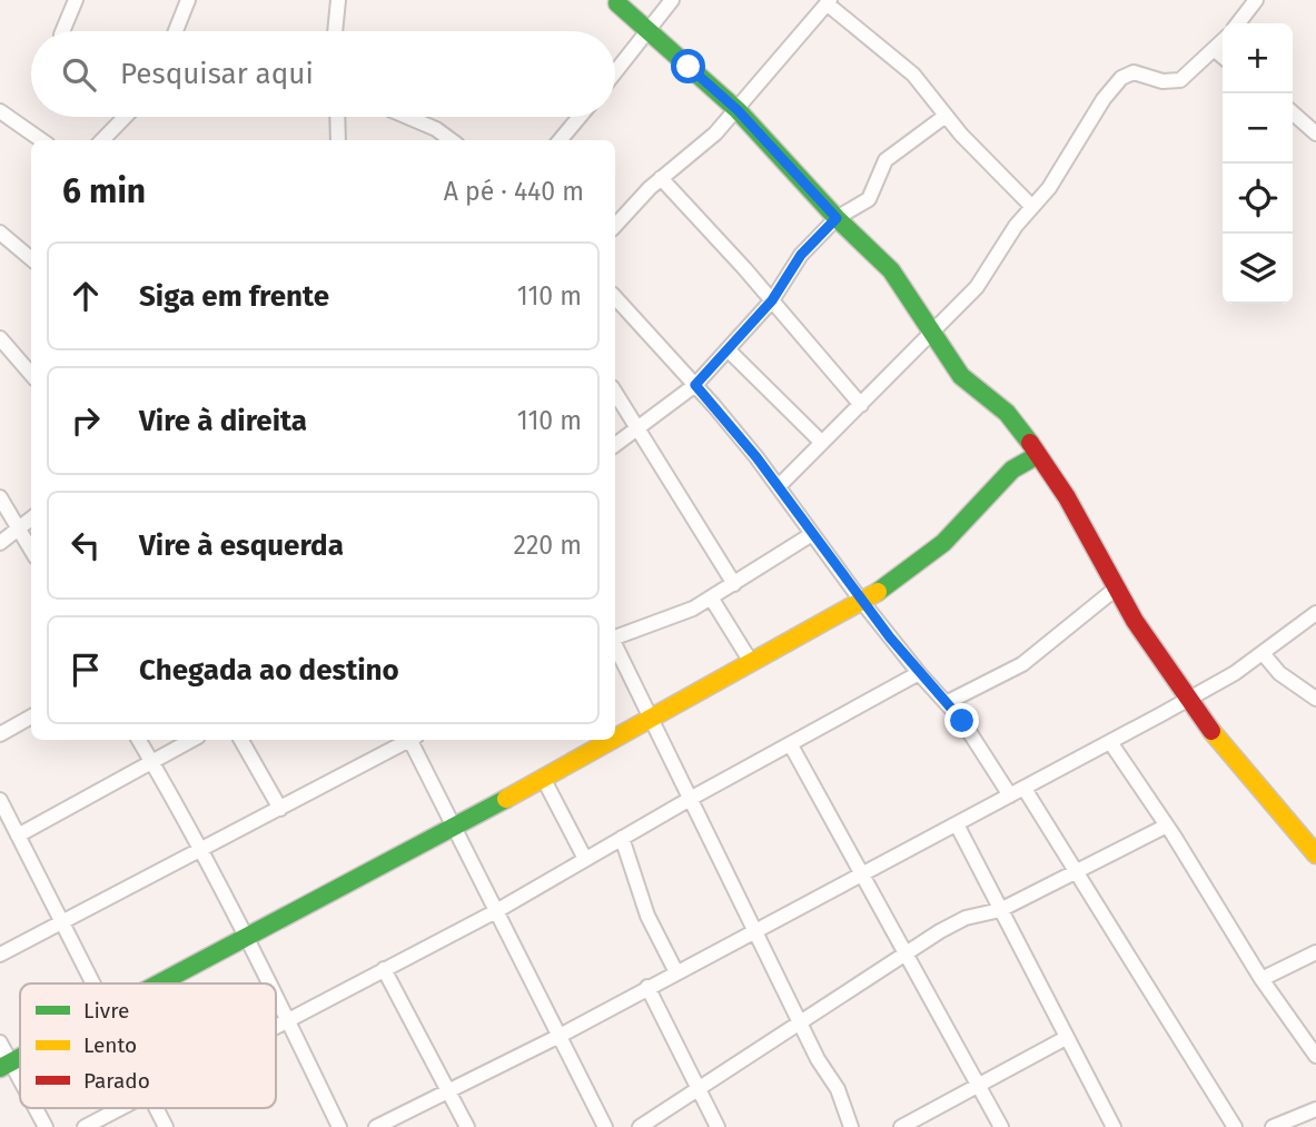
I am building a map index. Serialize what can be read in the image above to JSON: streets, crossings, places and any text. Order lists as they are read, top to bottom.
{
  "legend": ["Livre", "Lento", "Parado"],
  "page": {
    "map_buttons": ["+", "−"],
    "search": "Pesquisar aqui",
    "heading": ["6 min", "A pé · 440 m"],
    "list": [
      ["Siga em frente", "110 m"],
      ["Vire à direita", "110 m"],
      ["Vire à esquerda", "220 m"],
      "Chegada ao destino"
    ]
  }
}
